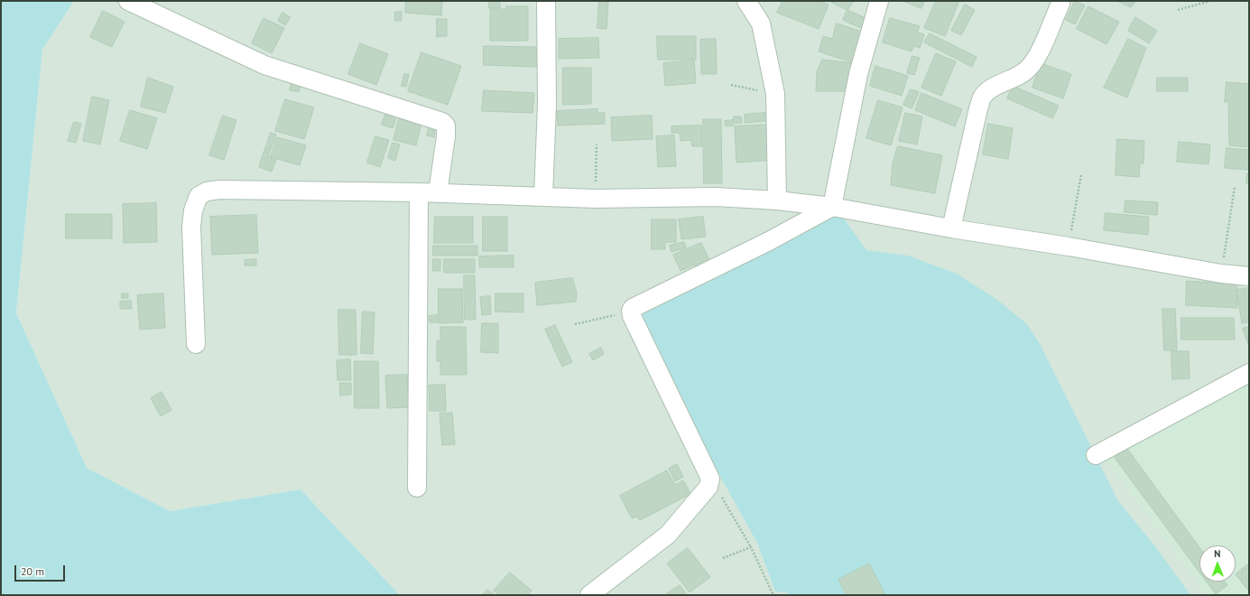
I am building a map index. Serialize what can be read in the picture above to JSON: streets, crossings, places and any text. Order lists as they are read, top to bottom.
{
  "scale_bar": "20 m",
  "north": "top"
}
